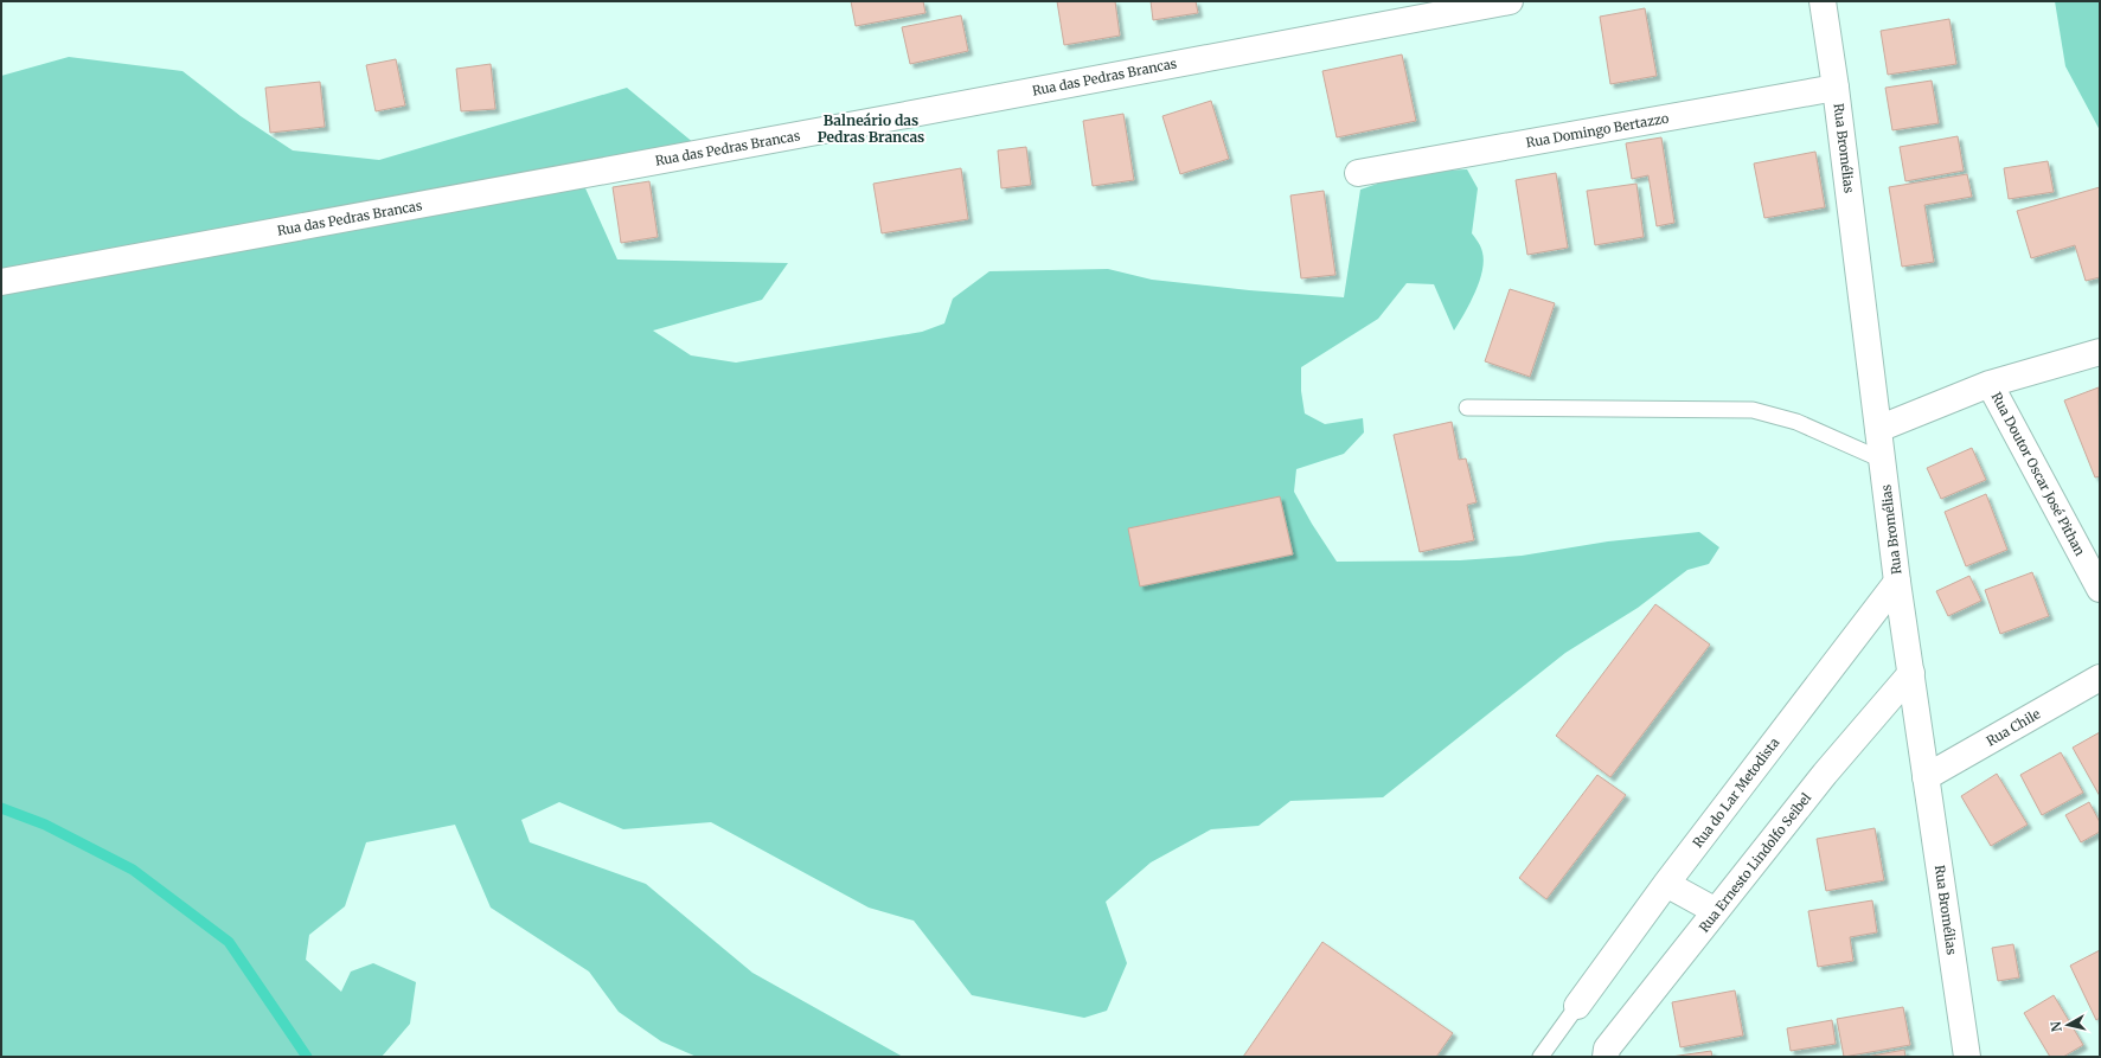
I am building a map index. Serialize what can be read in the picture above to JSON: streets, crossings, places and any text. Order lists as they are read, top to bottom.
{
  "streets": {
    "street": [
      "Rua das Pedras Brancas",
      "Rua Domingo Bertazzo",
      "Rua Bromélias",
      "Rua Doutor Oscar José Pithan",
      "Rua Chile",
      "Rua do Lar Metodista",
      "Rua Ernesto Lindolfo Seibel"
    ]
  },
  "crossings": [
    ["Rua Domingo Bertazzo", "Rua Bromélias"],
    ["Rua Bromélias", "Rua Chile"],
    ["Rua Bromélias", "Rua do Lar Metodista"],
    ["Rua Bromélias", "Rua Ernesto Lindolfo Seibel"]
  ],
  "districts": ["Balneário das Pedras Brancas"],
  "north": "left"
}
